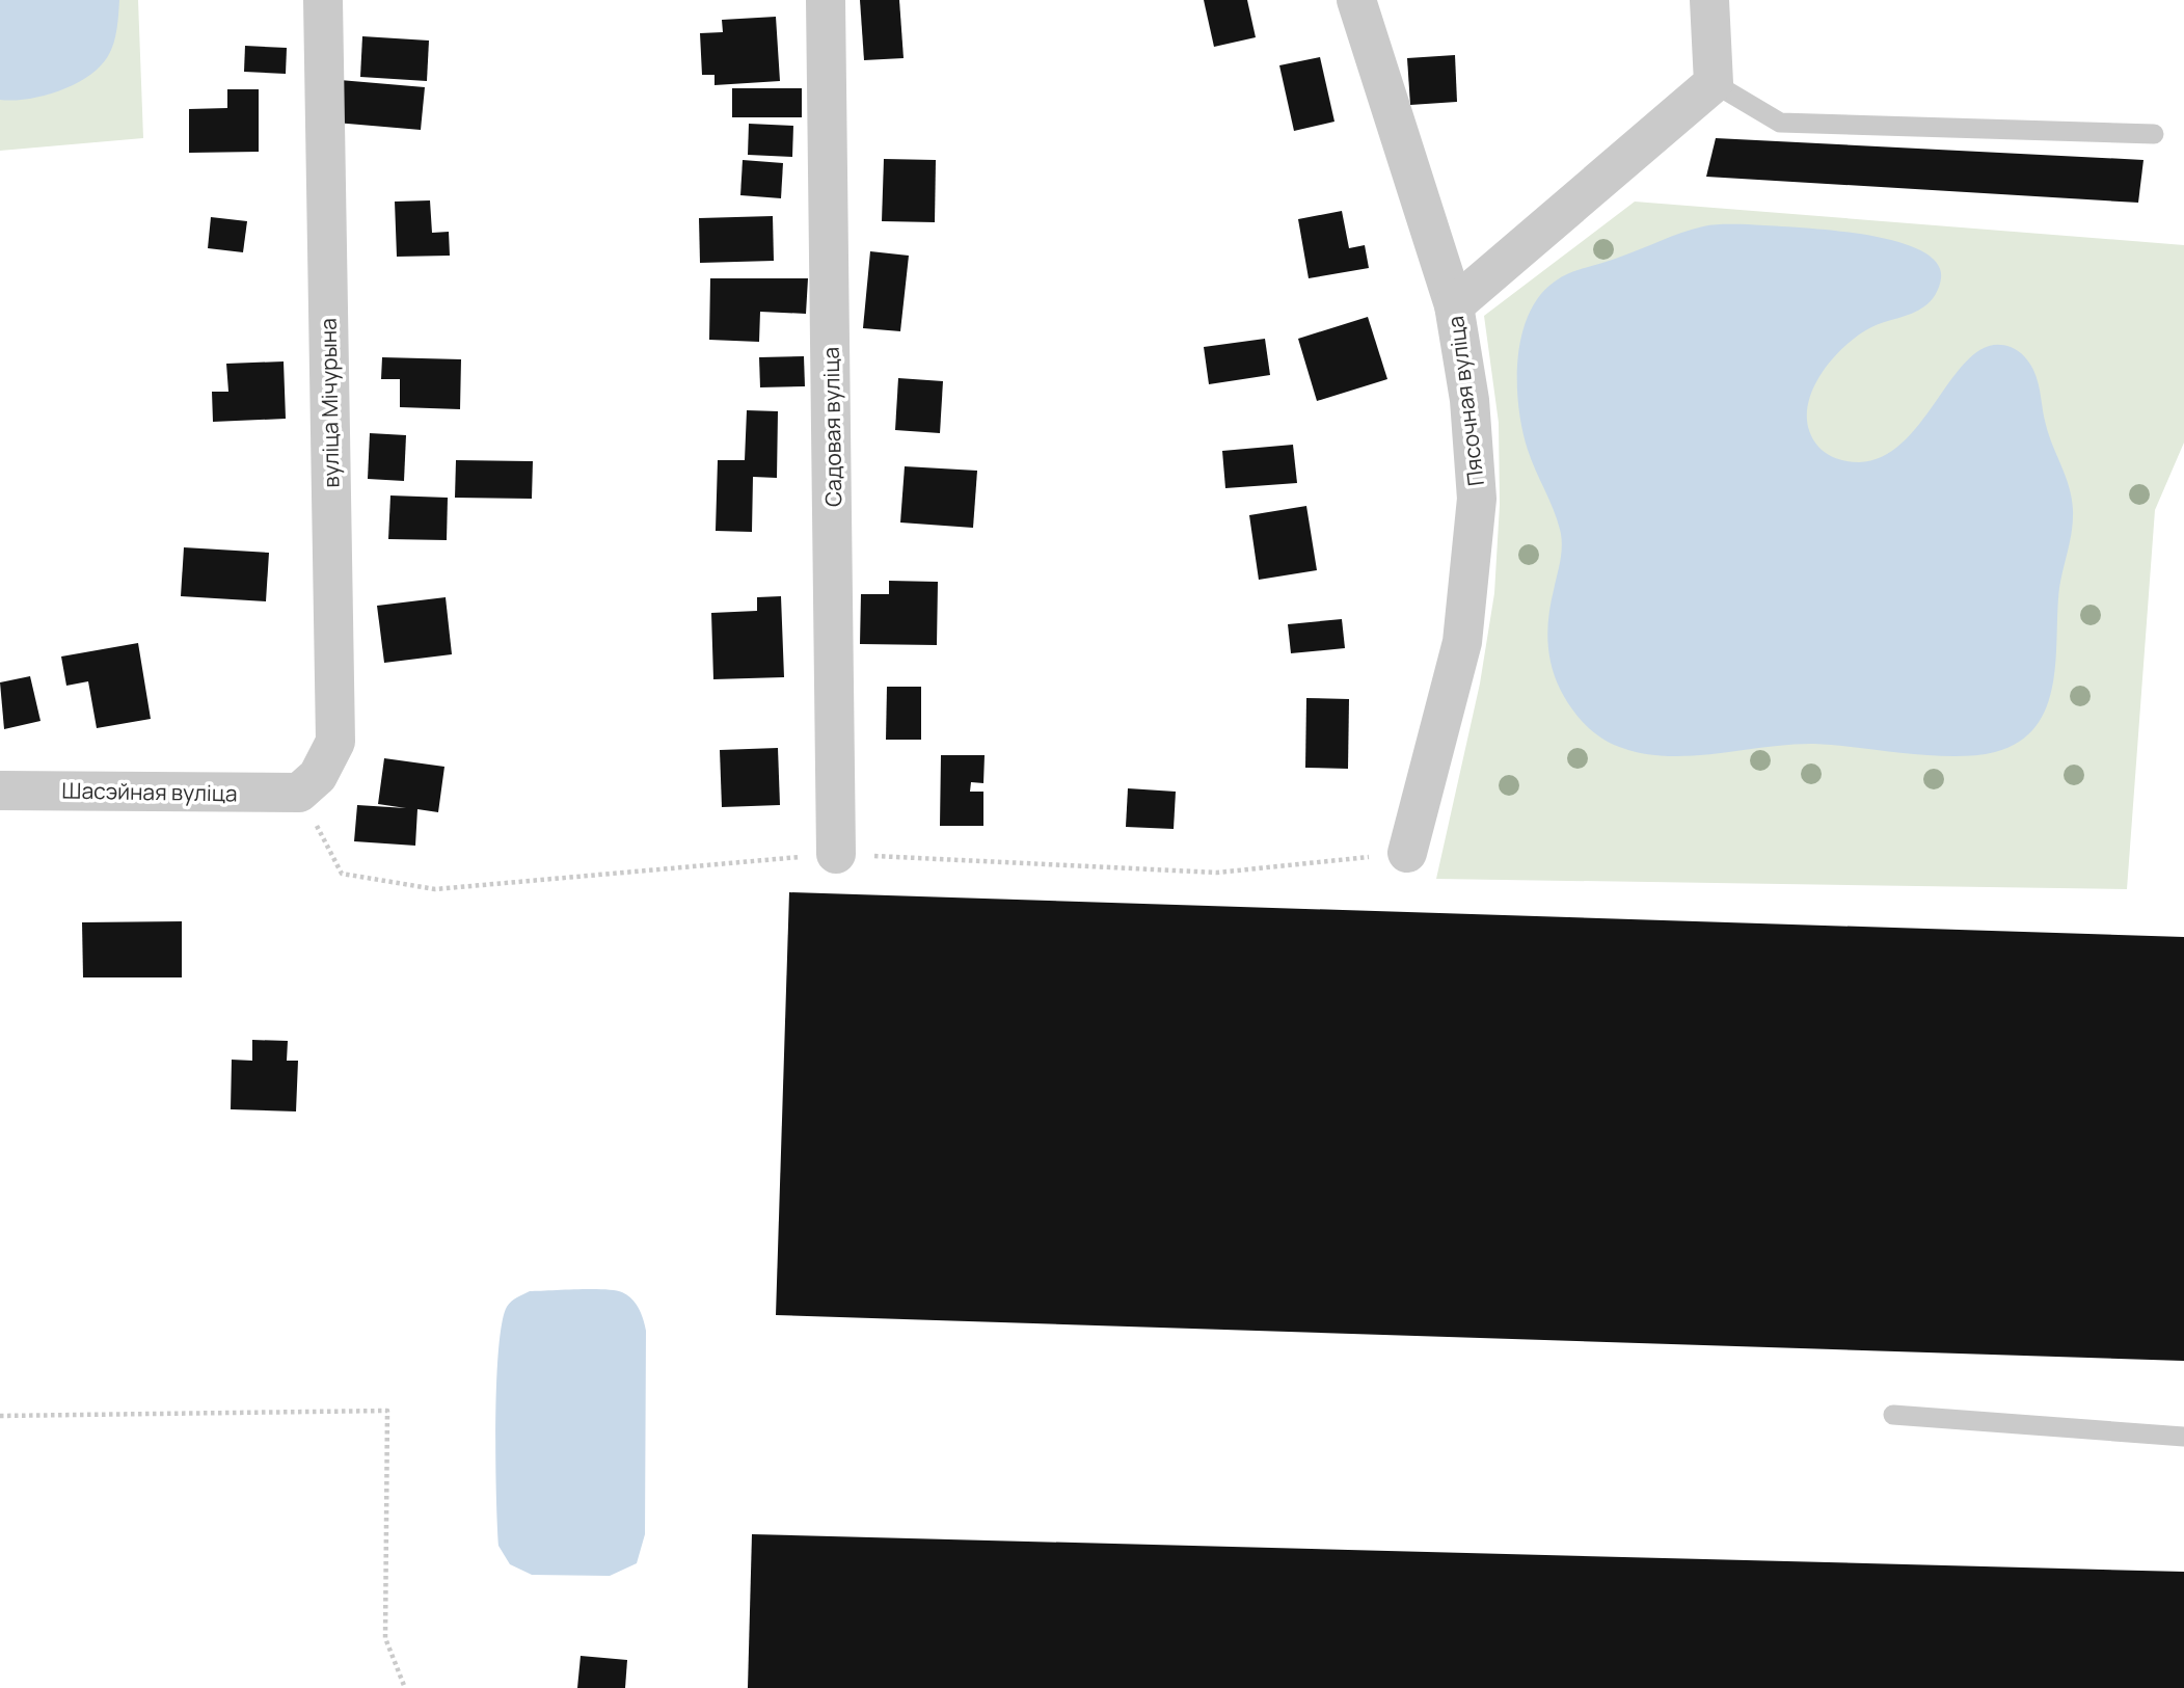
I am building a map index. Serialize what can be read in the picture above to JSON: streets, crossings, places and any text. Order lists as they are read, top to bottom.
{
  "streets": {
    "street": [
      "Пясочная вуліца",
      "вуліца Мічурына",
      "Садовая вуліца",
      "Шасэйная вуліца"
    ]
  },
  "crossings": [
    ["вуліца Мічурына", "Шасэйная вуліца"]
  ]
}
